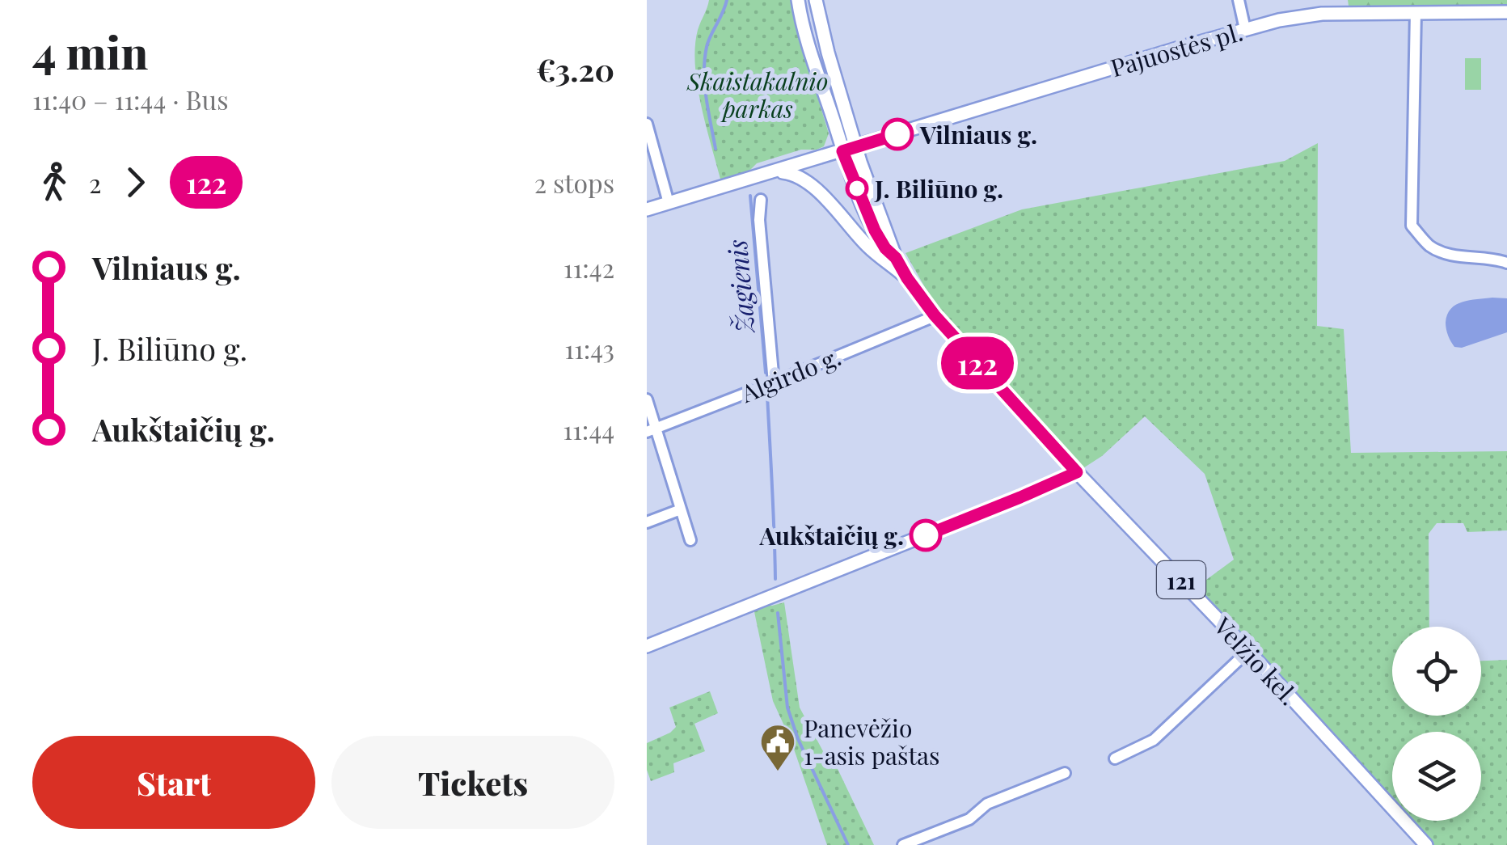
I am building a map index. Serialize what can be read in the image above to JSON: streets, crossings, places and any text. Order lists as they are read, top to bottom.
{
  "streets": {
    "main road": ["Pajuostės pl.", "121", "Velžio kel."],
    "street": ["Algirdo g."]
  },
  "crossings": [
    ["Pajuostės pl.", "Velžio kel."],
    ["Algirdo g.", "Velžio kel."]
  ],
  "water": ["Žagienis"],
  "parks": ["Skaistakalnio parkas"],
  "places": {
    "other": ["Vilniaus g.", "J. Biliūno g.", "Aukštaičių g."],
    "public building": ["Panevėžio 1-asis paštas"]
  },
  "lines": ["bus line 122"],
  "page": {
    "heading": ["4 min", "11:40 – 11:44 · Bus", "€3.20"],
    "on_map": "122",
    "legs": ["2", "122", "2 stops"],
    "list": [
      {
        "name": "Vilniaus g.",
        "value": "11:42"
      },
      {
        "name": "J. Biliūno g.",
        "value": "11:43"
      },
      {
        "name": "Aukštaičių g.",
        "value": "11:44"
      }
    ],
    "buttons": ["Start", "Tickets"]
  }
}
